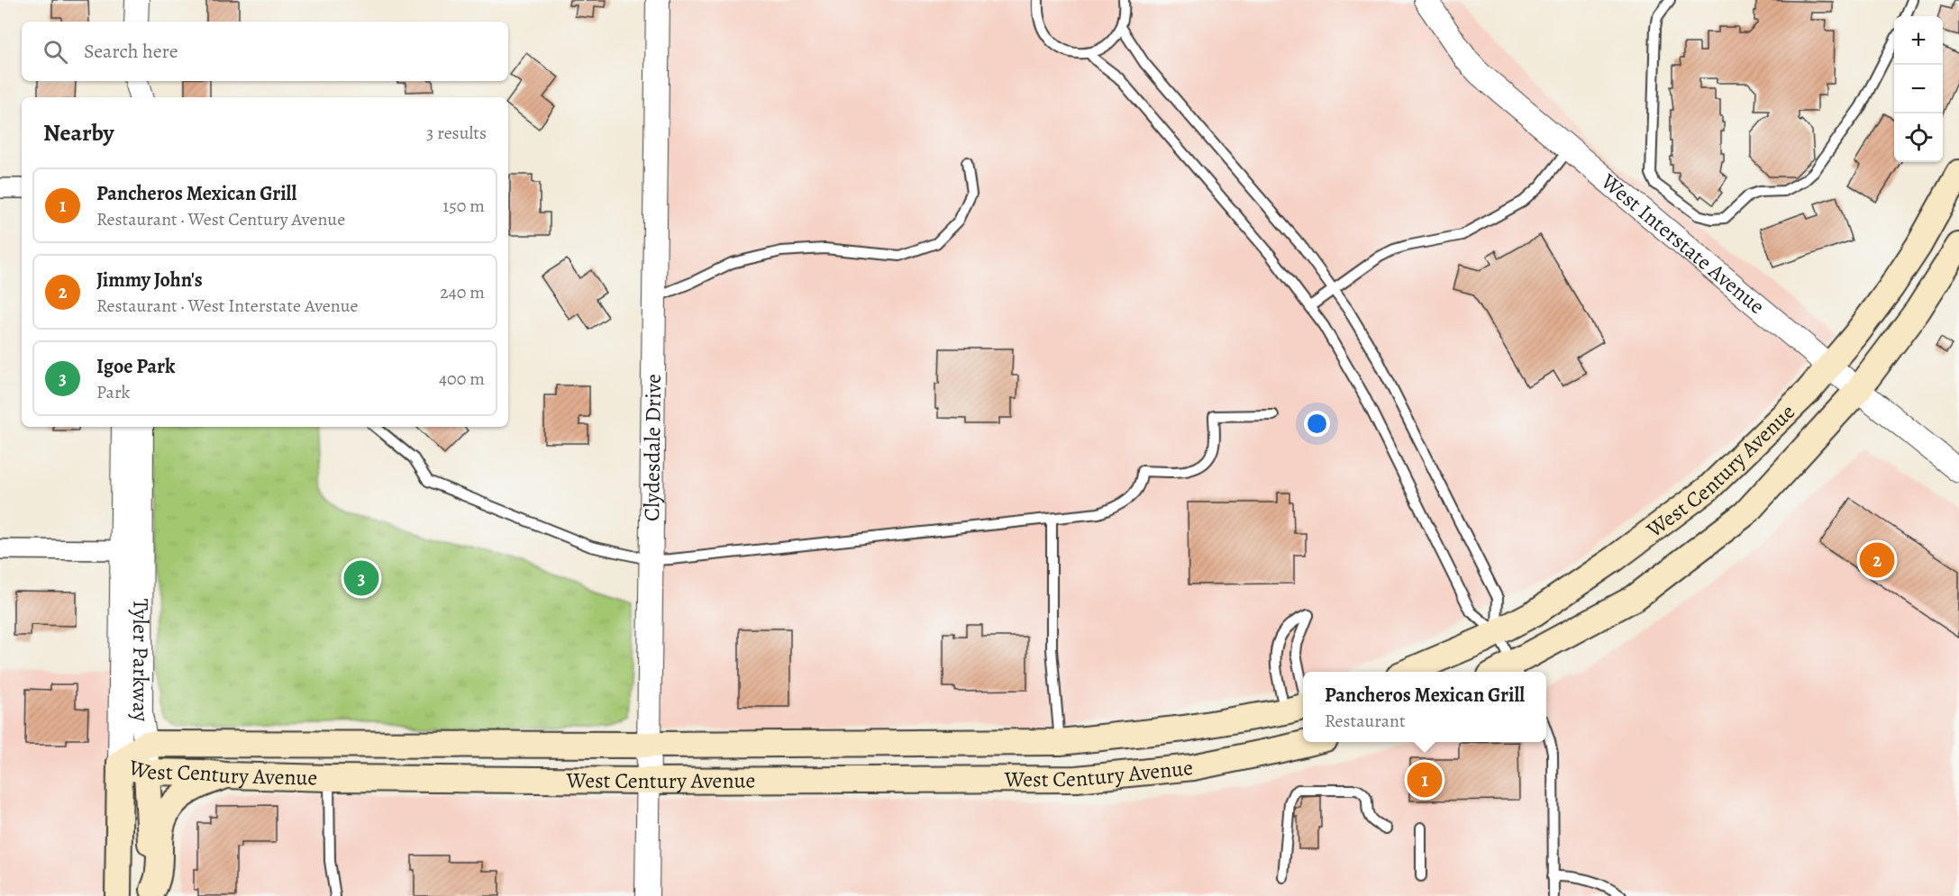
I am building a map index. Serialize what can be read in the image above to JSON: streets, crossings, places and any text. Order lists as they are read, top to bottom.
{
  "streets": {
    "main road": ["West Century Avenue", "Tyler Parkway"],
    "street": ["West Interstate Avenue", "Clydesdale Drive"]
  },
  "crossings": [
    ["West Interstate Avenue", "West Century Avenue"],
    ["Clydesdale Drive", "West Century Avenue"],
    ["West Century Avenue", "Tyler Parkway"]
  ],
  "page": {
    "map_buttons": ["+", "−"],
    "search": "Search here",
    "heading": ["Nearby", "3 results"],
    "list": [
      {
        "mark": "1",
        "name": "Pancheros Mexican Grill",
        "note": "Restaurant · West Century Avenue",
        "value": "150 m"
      },
      {
        "mark": "2",
        "name": "Jimmy John's",
        "note": "Restaurant · West Interstate Avenue",
        "value": "240 m"
      },
      {
        "mark": "3",
        "name": "Igoe Park",
        "note": "Park",
        "value": "400 m"
      }
    ],
    "pins": ["2", "3", "1"],
    "popup": ["Pancheros Mexican Grill", "Restaurant"]
  }
}
